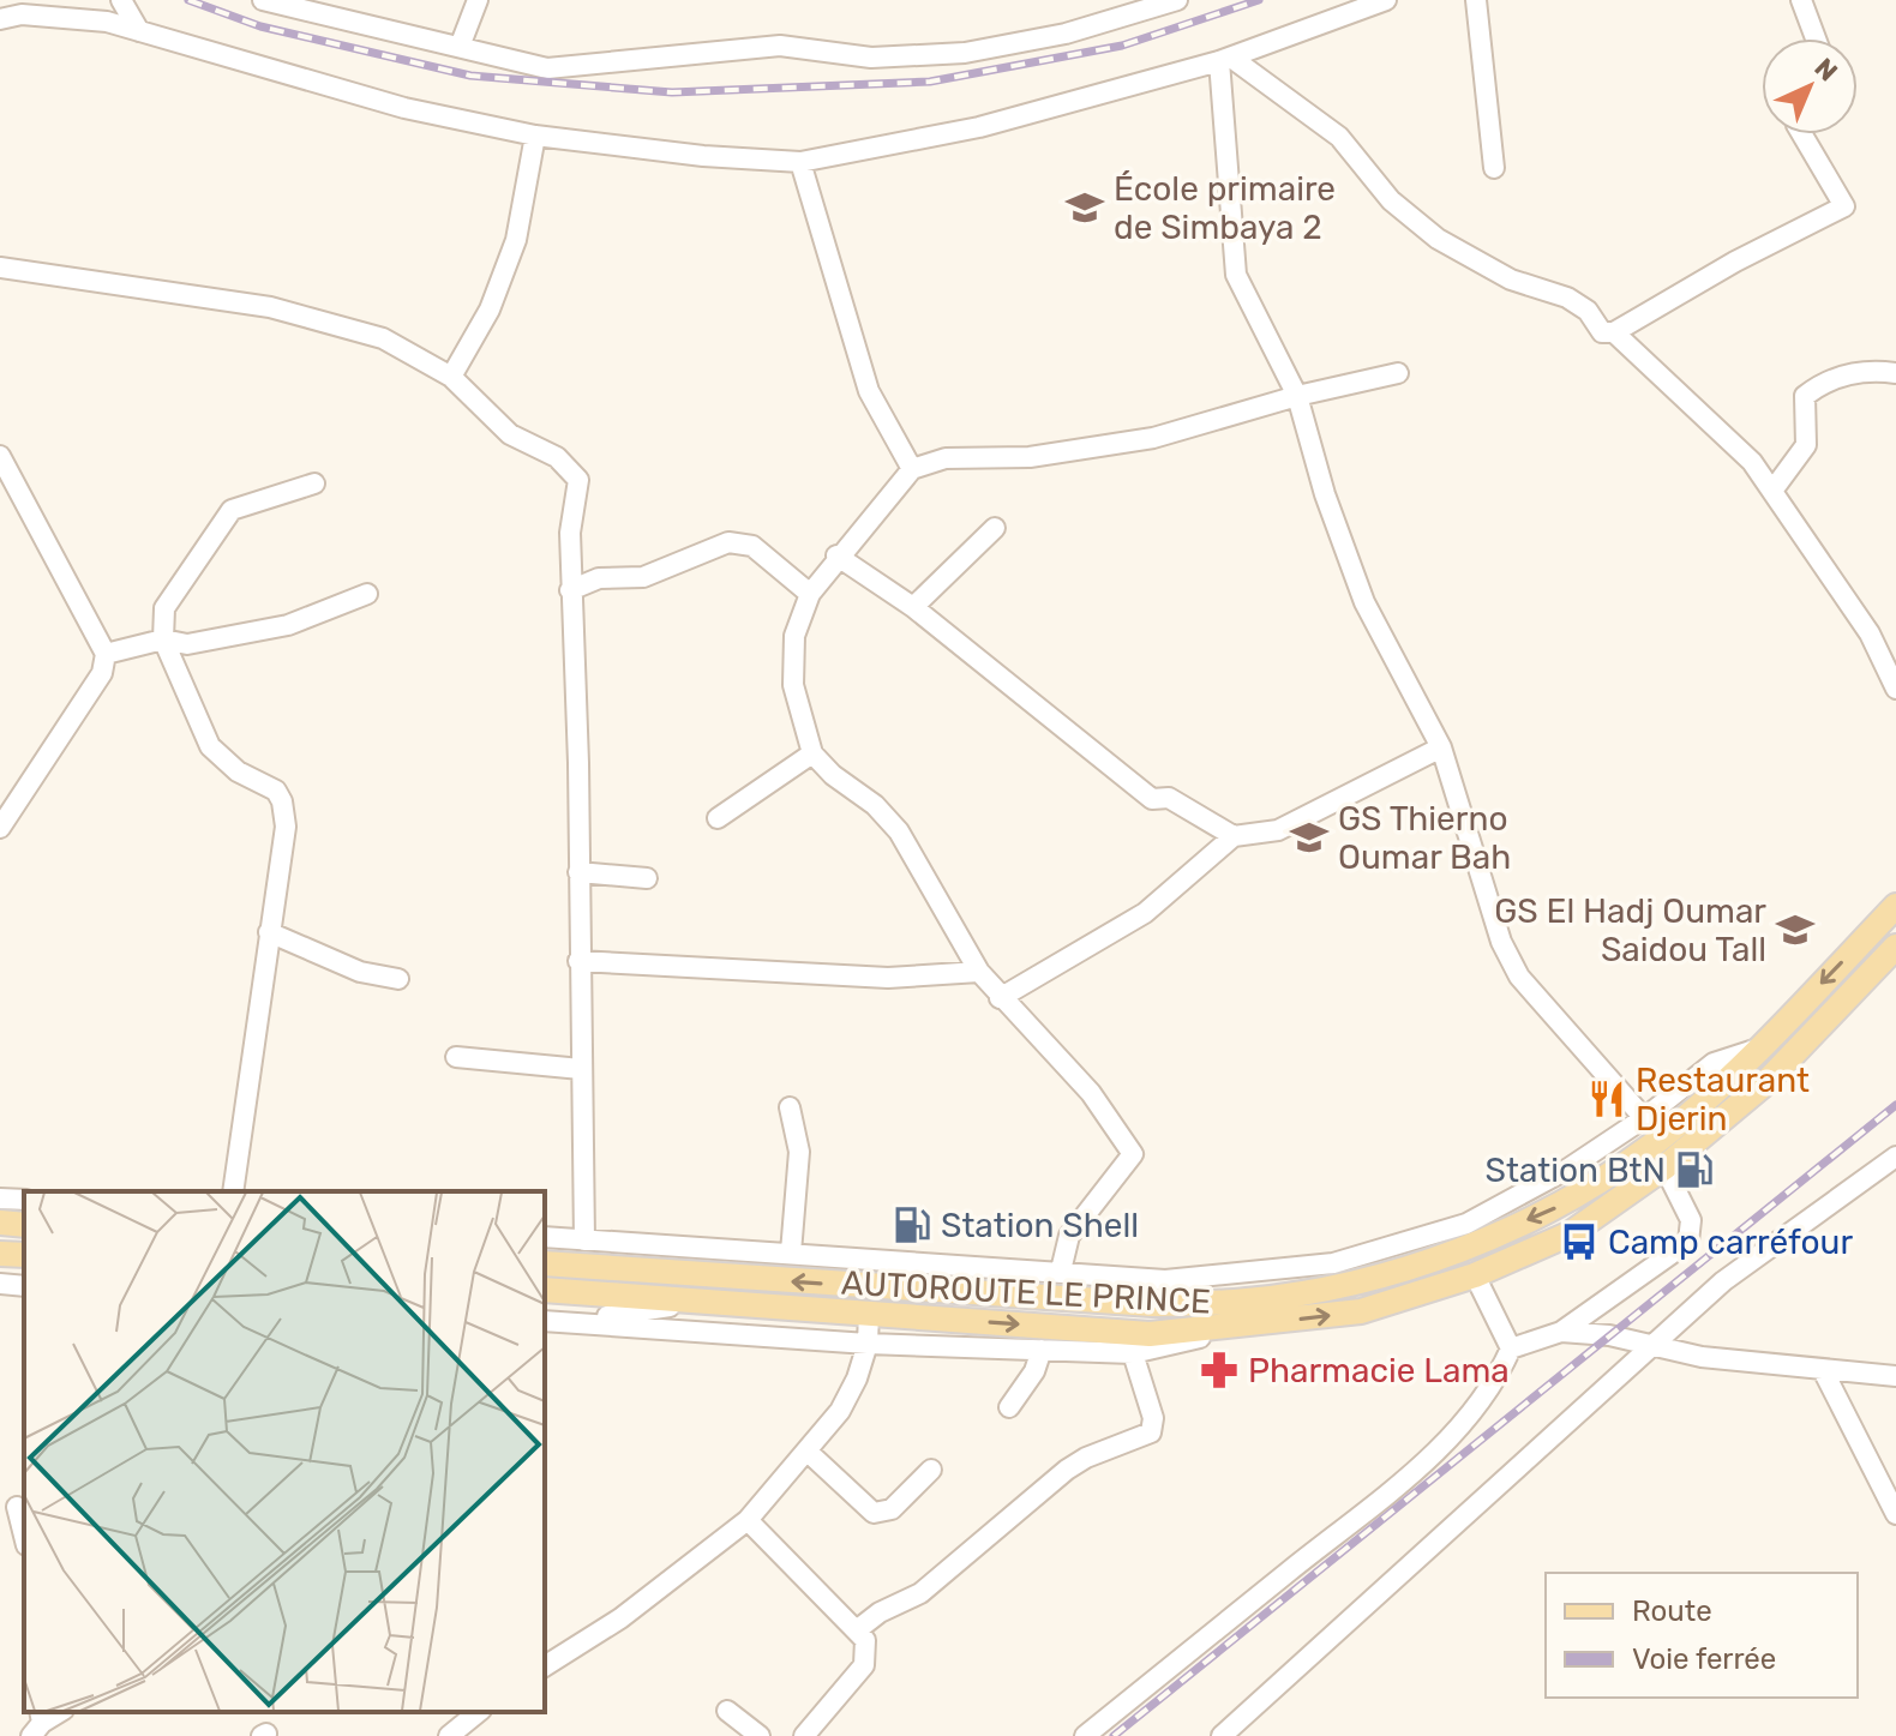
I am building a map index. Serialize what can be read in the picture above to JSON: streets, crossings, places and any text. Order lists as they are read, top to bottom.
{
  "streets": {
    "main road": ["AUTOROUTE LE PRINCE"]
  },
  "places": {
    "school or university": ["École primaire de Simbaya 2", "GS Thierno Oumar Bah", "GS El Hadj Oumar Saidou Tall"],
    "restaurant": ["Restaurant Djerin"],
    "fuel station": ["Station BtN", "Station Shell"],
    "bus stop": ["Camp carréfour"],
    "pharmacy": ["Pharmacie Lama"]
  },
  "legend": ["Route", "Voie ferrée"],
  "north": "top right"
}
